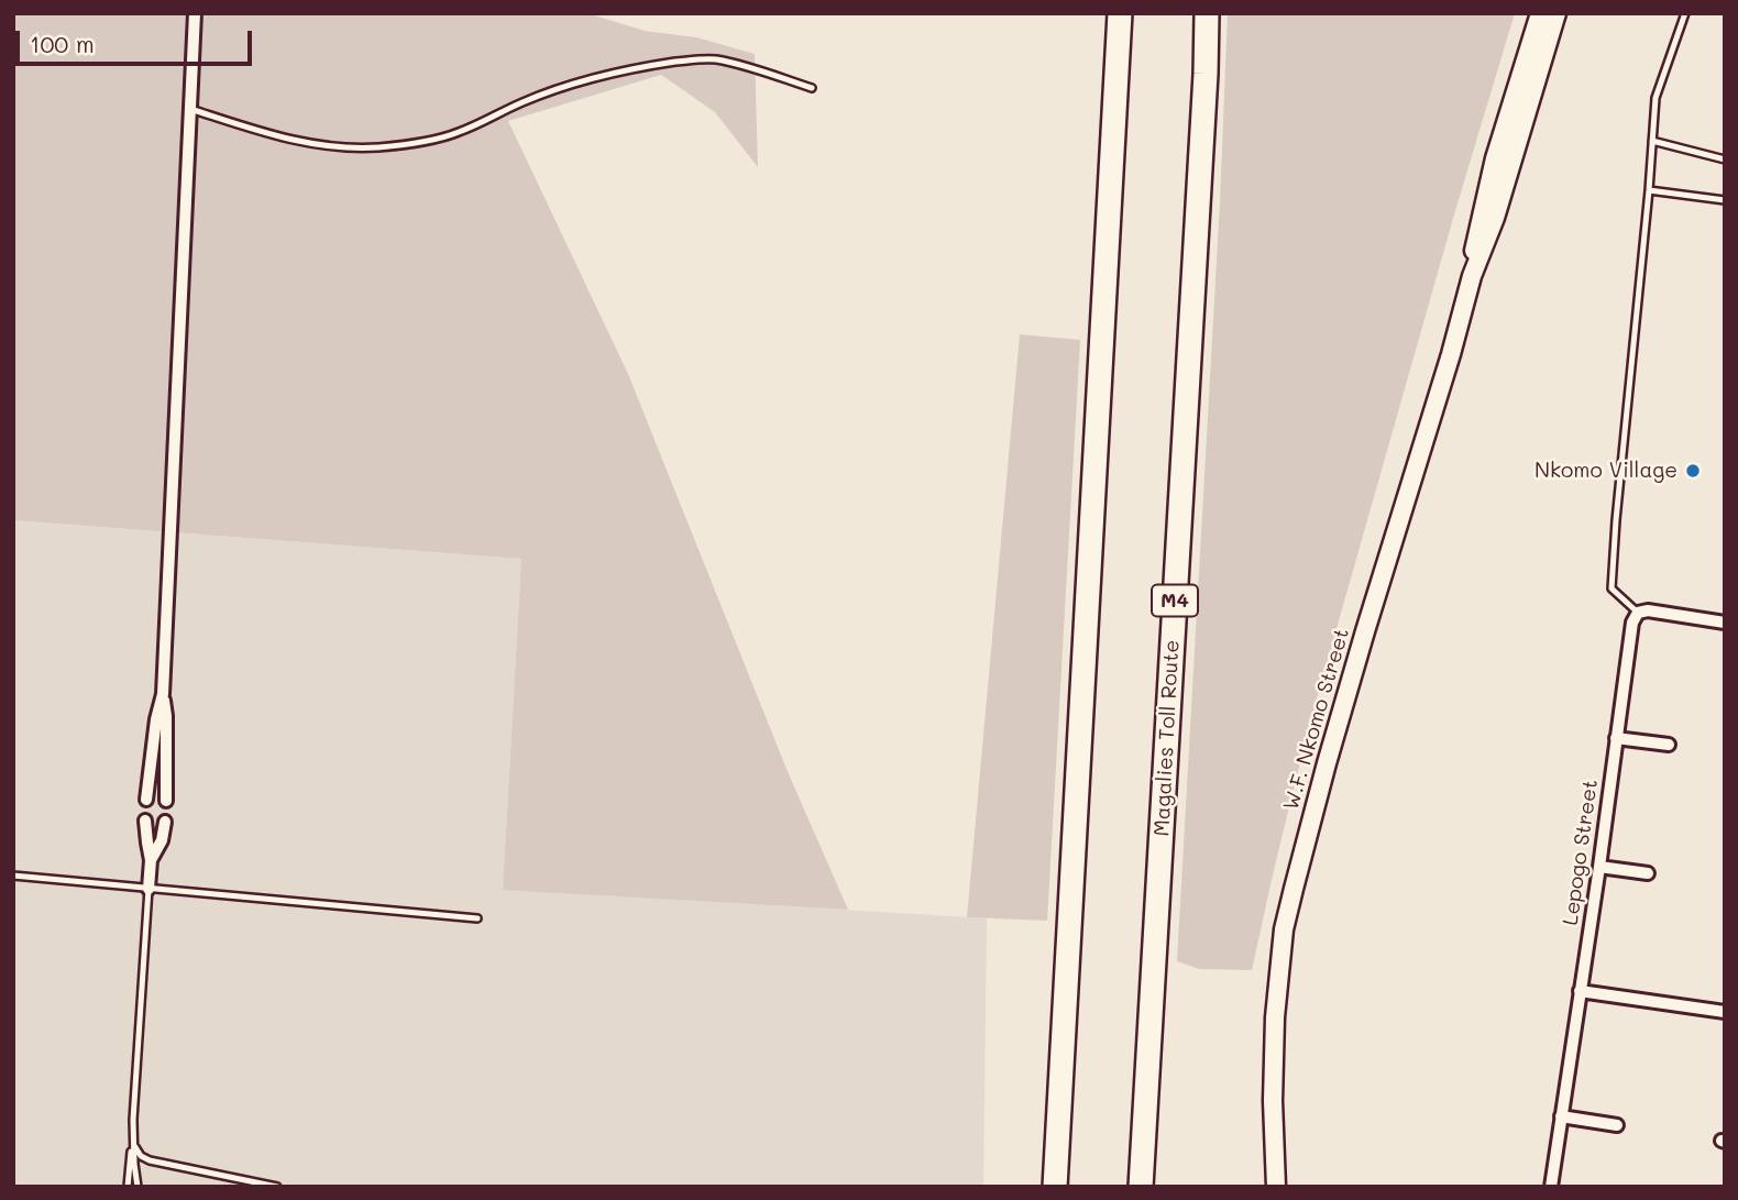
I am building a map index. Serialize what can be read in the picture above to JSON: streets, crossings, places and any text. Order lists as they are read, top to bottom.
{
  "streets": {
    "highway": ["M4", "Magalies Toll Route"],
    "main road": ["W.F. Nkomo Street"],
    "street": ["Lepogo Street"]
  },
  "places": ["Nkomo Village"],
  "scale_bar": "100 m"
}
